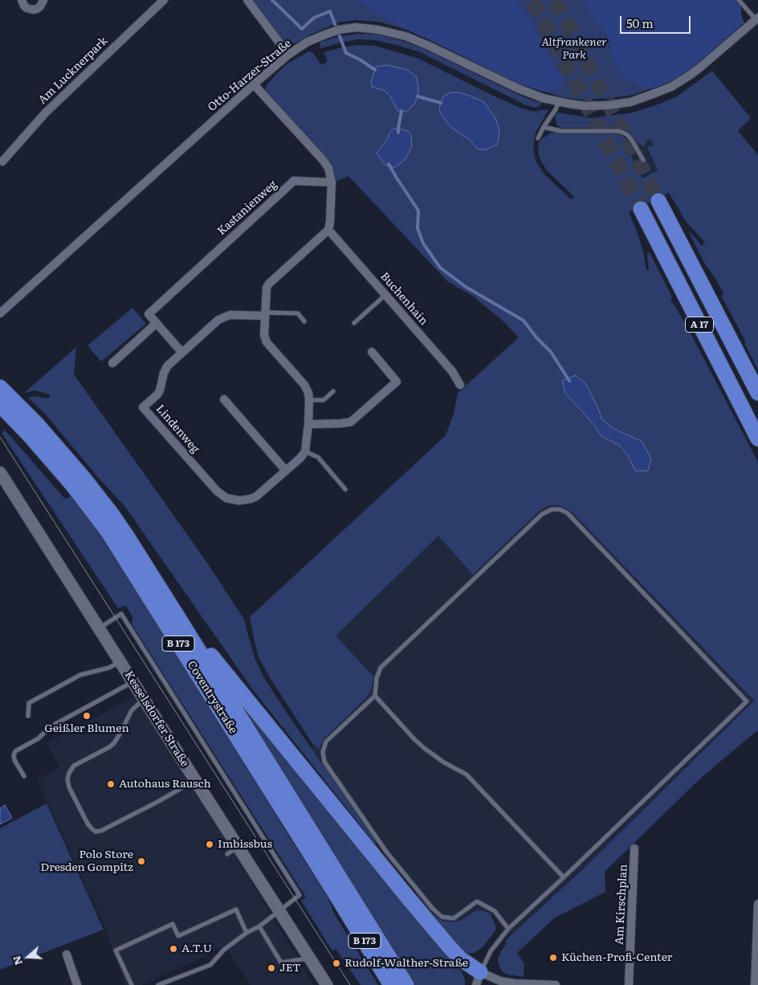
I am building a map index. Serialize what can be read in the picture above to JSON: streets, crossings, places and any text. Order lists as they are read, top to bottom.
{
  "streets": {
    "highway": ["A 17", "B 173", "Coventrystraße"],
    "street": [
      "Am Lucknerpark",
      "Otto-Harzer-Straße",
      "Kastanienweg",
      "Buchenhain",
      "Lindenweg",
      "Kesselsdorfer Straße",
      "Am Kirschplan"
    ]
  },
  "parks": ["Altfrankener Park"],
  "places": [
    "Geißler Blumen",
    "Autohaus Rausch",
    "Imbissbus",
    "Polo Store Dresden Gompitz",
    "A.T.U",
    "Küchen-Profi-Center",
    "Rudolf-Walther-Straße",
    "JET"
  ],
  "scale_bar": "50 m",
  "north": "left"
}
